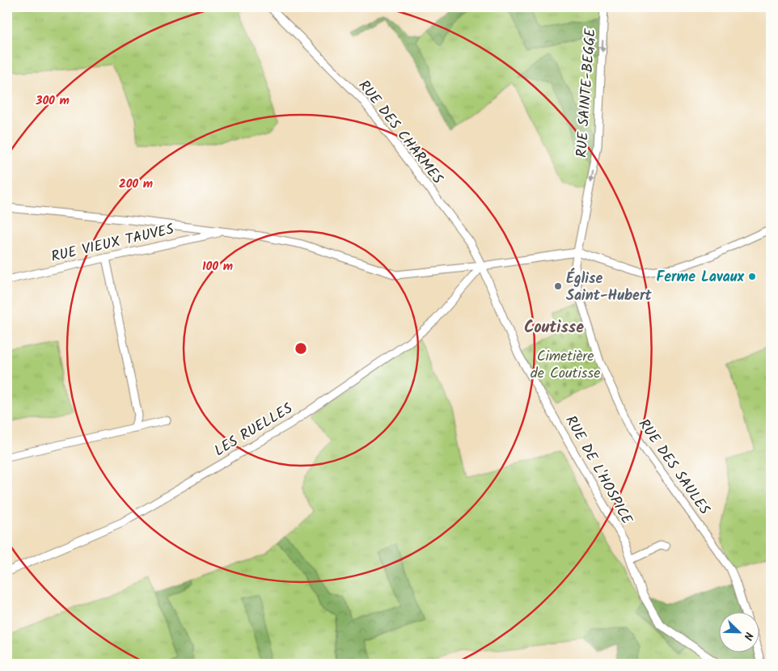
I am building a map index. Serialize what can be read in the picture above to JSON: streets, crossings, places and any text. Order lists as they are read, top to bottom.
{
  "streets": {
    "street": [
      "RUE SAINTE-BEGGE",
      "RUE DES CHARMES",
      "RUE VIEUX TAUVES",
      "LES RUELLES",
      "RUE DES SAULES",
      "RUE DE L'HOSPICE"
    ]
  },
  "crossings": [
    ["RUE SAINTE-BEGGE", "RUE VIEUX TAUVES"],
    ["RUE SAINTE-BEGGE", "RUE DES SAULES"],
    ["RUE DES CHARMES", "RUE VIEUX TAUVES"],
    ["RUE DES CHARMES", "LES RUELLES"],
    ["RUE DES CHARMES", "RUE DE L'HOSPICE"],
    ["RUE VIEUX TAUVES", "LES RUELLES"],
    ["RUE VIEUX TAUVES", "RUE DES SAULES"],
    ["RUE VIEUX TAUVES", "RUE DE L'HOSPICE"],
    ["LES RUELLES", "RUE DE L'HOSPICE"]
  ],
  "one_way": ["RUE SAINTE-BEGGE"],
  "districts": ["Coutisse"],
  "parks": ["Cimetière de Coutisse"],
  "places": ["Ferme Lavaux", "Église Saint-Hubert"],
  "north": "bottom right",
  "rings": ["300 m", "200 m", "100 m"]
}
